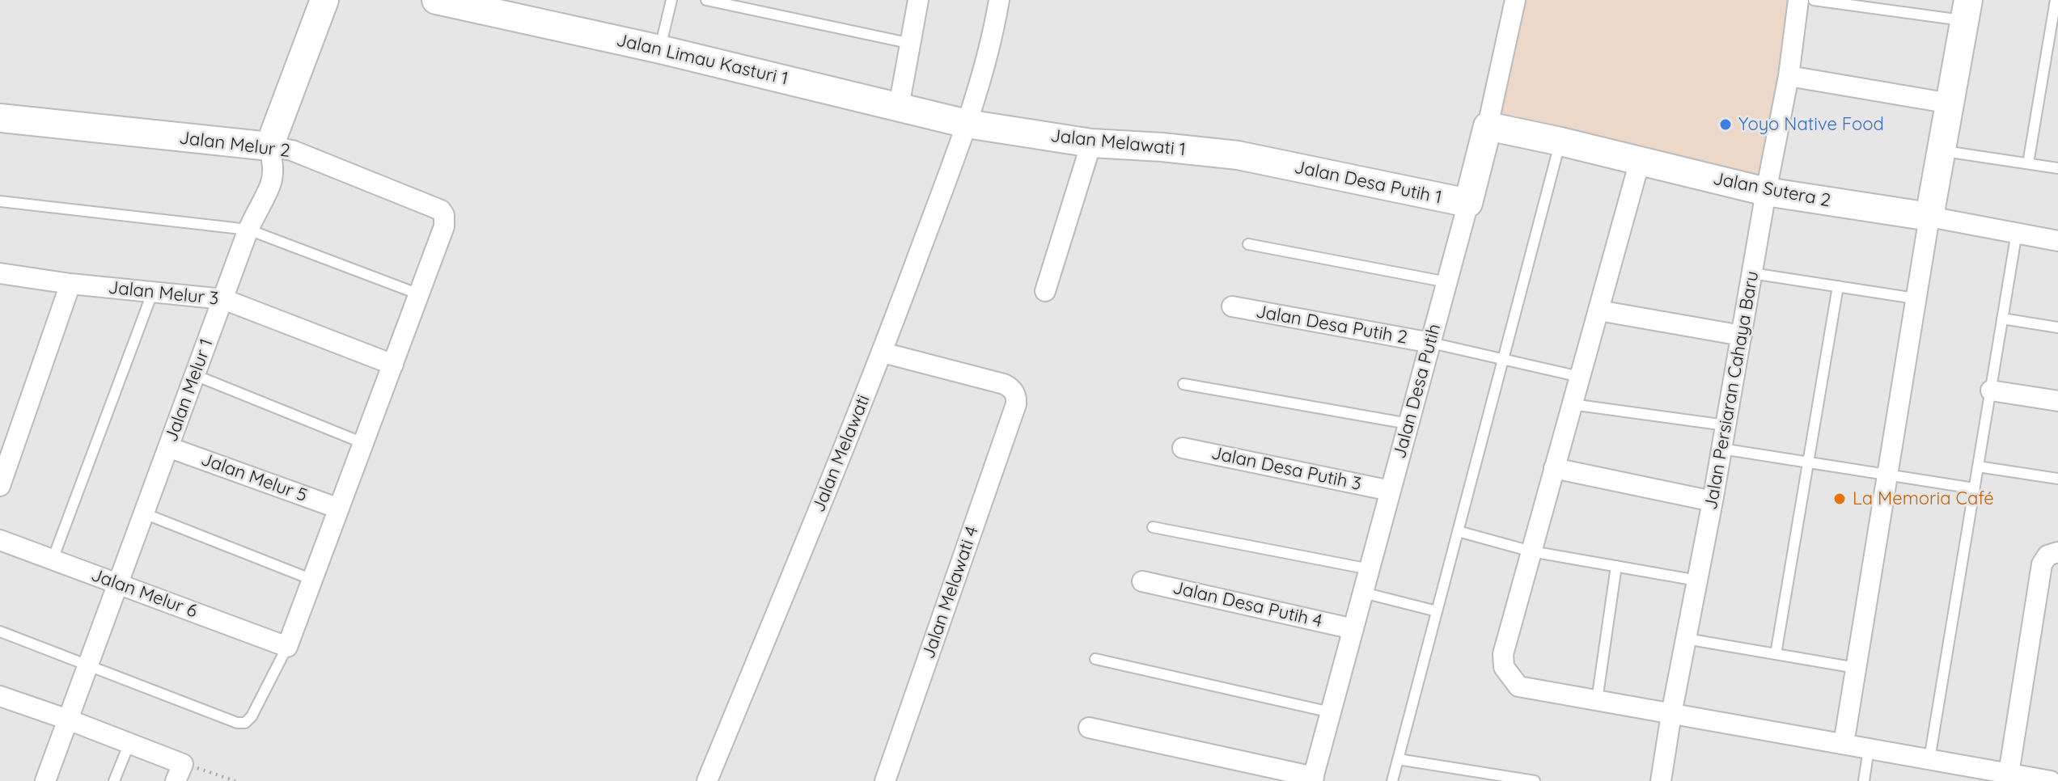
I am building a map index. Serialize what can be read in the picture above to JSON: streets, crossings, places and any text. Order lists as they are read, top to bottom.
{
  "streets": {
    "street": [
      "Jalan Limau Kasturi 1",
      "Jalan Melawati 1",
      "Jalan Melur 2",
      "Jalan Desa Putih 1",
      "Jalan Sutera 2",
      "Jalan Melur 3",
      "Jalan Desa Putih 2",
      "Jalan Melur 1",
      "Jalan Persiaran Cahaya Baru",
      "Jalan Desa Putih",
      "Jalan Melawati",
      "Jalan Desa Putih 3",
      "Jalan Melur 5",
      "Jalan Melawati 4",
      "Jalan Melur 6",
      "Jalan Desa Putih 4"
    ]
  },
  "crossings": [
    ["Jalan Limau Kasturi 1", "Jalan Melawati 1"],
    ["Jalan Limau Kasturi 1", "Jalan Melawati"],
    ["Jalan Melawati 1", "Jalan Desa Putih 1"],
    ["Jalan Melawati 1", "Jalan Melawati"],
    ["Jalan Melur 2", "Jalan Melur 1"],
    ["Jalan Desa Putih 1", "Jalan Desa Putih"],
    ["Jalan Sutera 2", "Jalan Persiaran Cahaya Baru"],
    ["Jalan Sutera 2", "Jalan Desa Putih"],
    ["Jalan Melur 3", "Jalan Melur 1"],
    ["Jalan Desa Putih 2", "Jalan Desa Putih"],
    ["Jalan Melur 1", "Jalan Melur 5"],
    ["Jalan Melur 1", "Jalan Melur 6"],
    ["Jalan Desa Putih", "Jalan Desa Putih 3"],
    ["Jalan Desa Putih", "Jalan Desa Putih 4"],
    ["Jalan Melawati", "Jalan Melawati 4"]
  ],
  "places": ["Yoyo Native Food", "La Memoria Café"]
}
